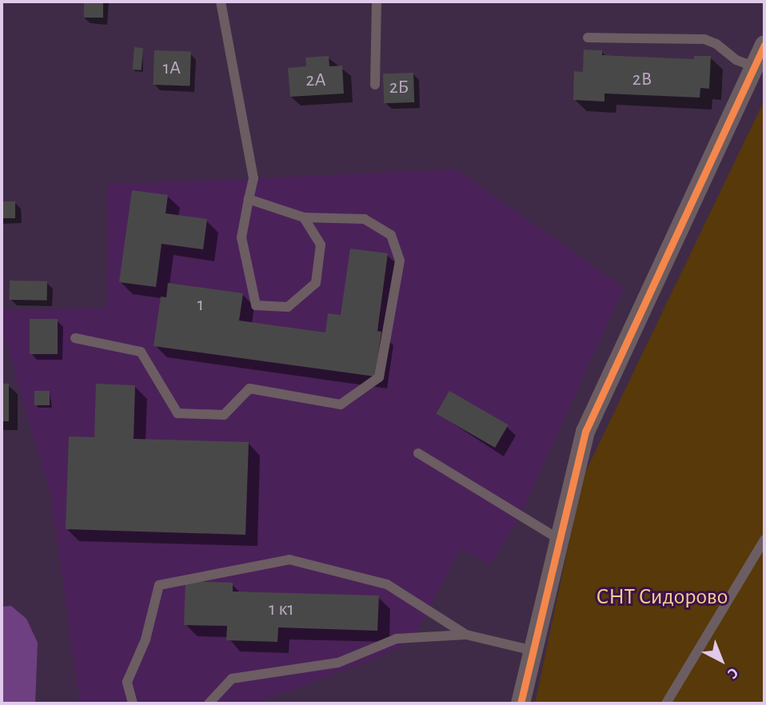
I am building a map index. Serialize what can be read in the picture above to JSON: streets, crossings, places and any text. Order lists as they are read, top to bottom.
{
  "parks": ["СНТ Сидорово"],
  "house_numbers": [
    "1А",
    "2В",
    "2А",
    "2Б",
    "1",
    "1 к1"
  ],
  "north": "bottom right"
}
